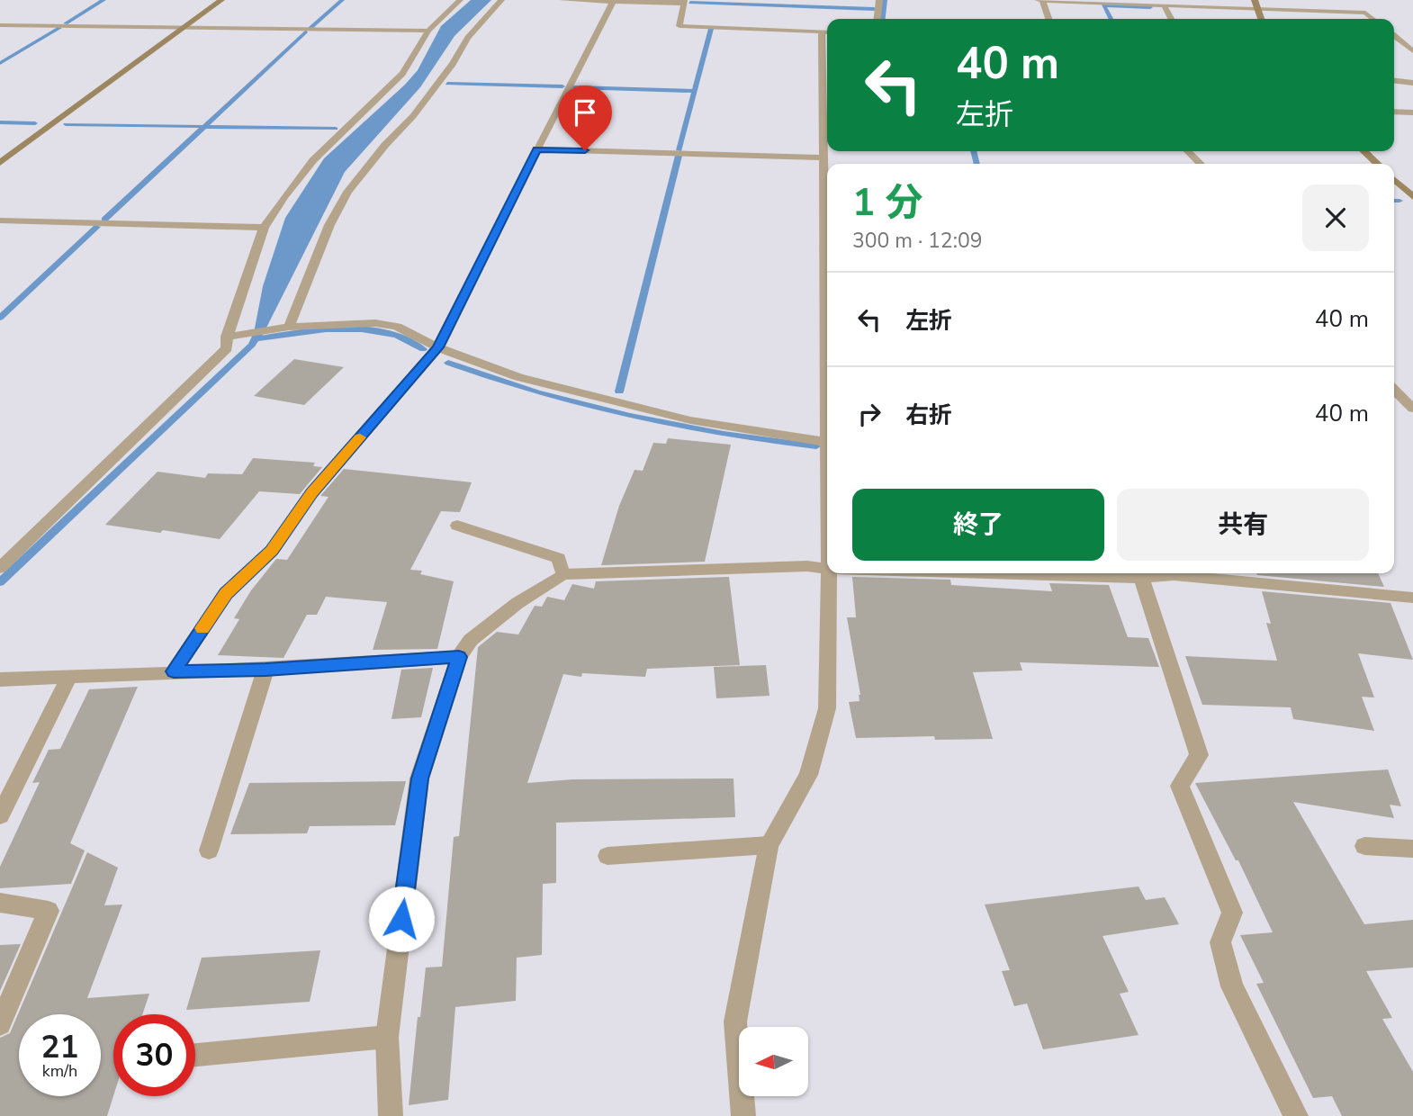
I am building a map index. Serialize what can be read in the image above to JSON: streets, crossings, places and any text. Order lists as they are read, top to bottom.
{
  "north": "left",
  "page": {
    "turn": ["40 m", "左折"],
    "heading": ["1 分", "300 m · 12:09"],
    "list": [
      {
        "name": "左折",
        "value": "40 m"
      },
      {
        "name": "右折",
        "value": "40 m"
      }
    ],
    "buttons": ["終了", "共有"],
    "speed": "21 km/h",
    "limit": "30"
  }
}
